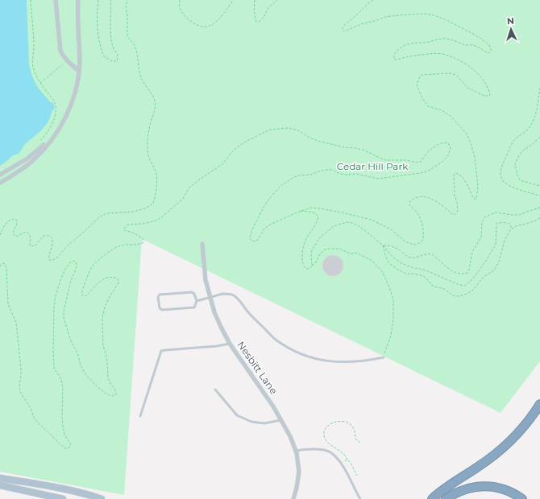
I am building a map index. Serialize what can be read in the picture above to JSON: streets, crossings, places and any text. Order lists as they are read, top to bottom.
{
  "streets": {
    "street": ["Nesbitt Lane"]
  },
  "parks": ["Cedar Hill Park"],
  "north": "top"
}
